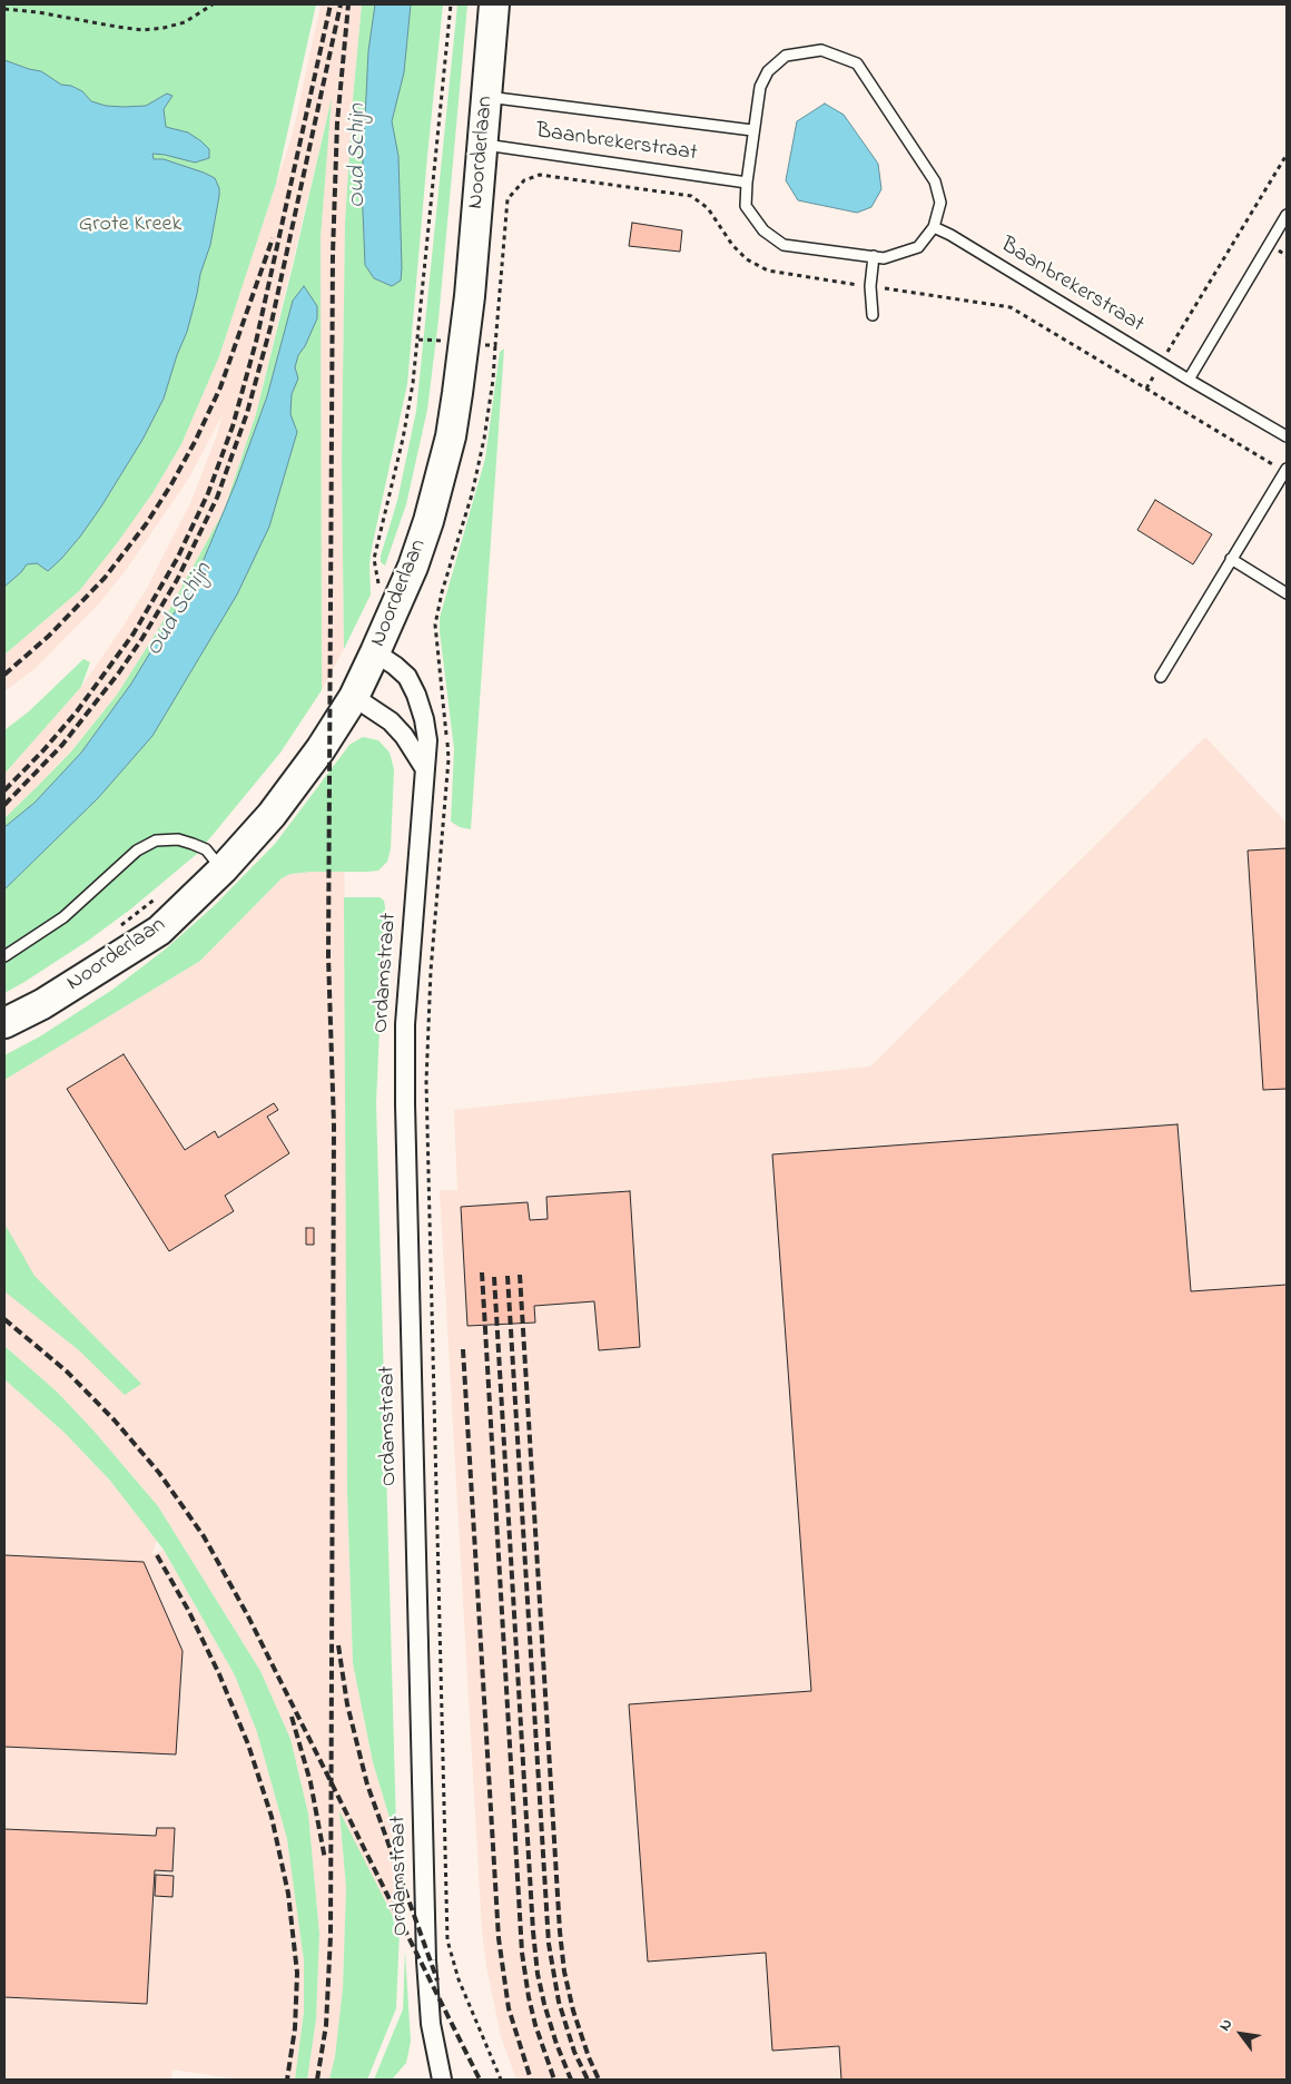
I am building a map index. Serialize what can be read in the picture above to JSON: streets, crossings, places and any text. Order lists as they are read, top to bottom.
{
  "streets": {
    "main road": ["Noorderlaan"],
    "street": ["Ordamstraat"],
    "lane": ["Baanbrekerstraat"]
  },
  "crossings": [
    ["Baanbrekerstraat", "Noorderlaan"],
    ["Noorderlaan", "Ordamstraat"]
  ],
  "water": ["Oud Schijn"],
  "parks": ["Grote Kreek"],
  "north": "top left"
}
